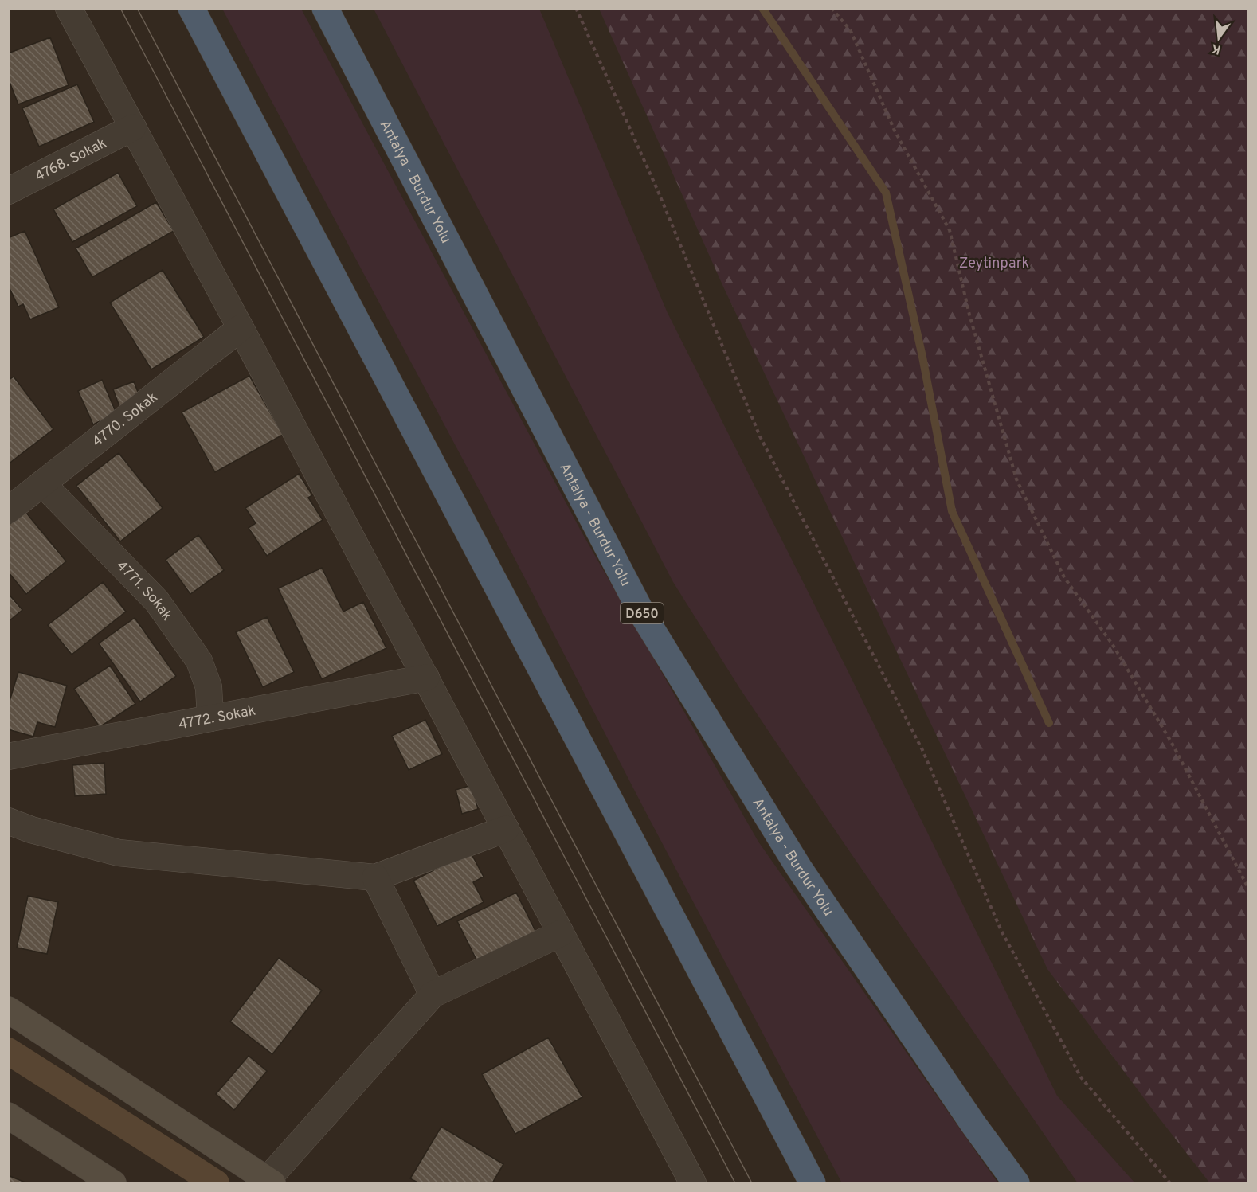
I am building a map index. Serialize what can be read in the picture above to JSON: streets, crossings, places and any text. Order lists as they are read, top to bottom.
{
  "streets": {
    "highway": ["Antalya - Burdur Yolu", "D650"],
    "street": [
      "4768. Sokak",
      "4770. Sokak",
      "4771. Sokak",
      "4772. Sokak"
    ]
  },
  "crossings": [
    ["4770. Sokak", "4771. Sokak"],
    ["4771. Sokak", "4772. Sokak"]
  ],
  "parks": ["Zeytinpark"],
  "north": "bottom"
}
